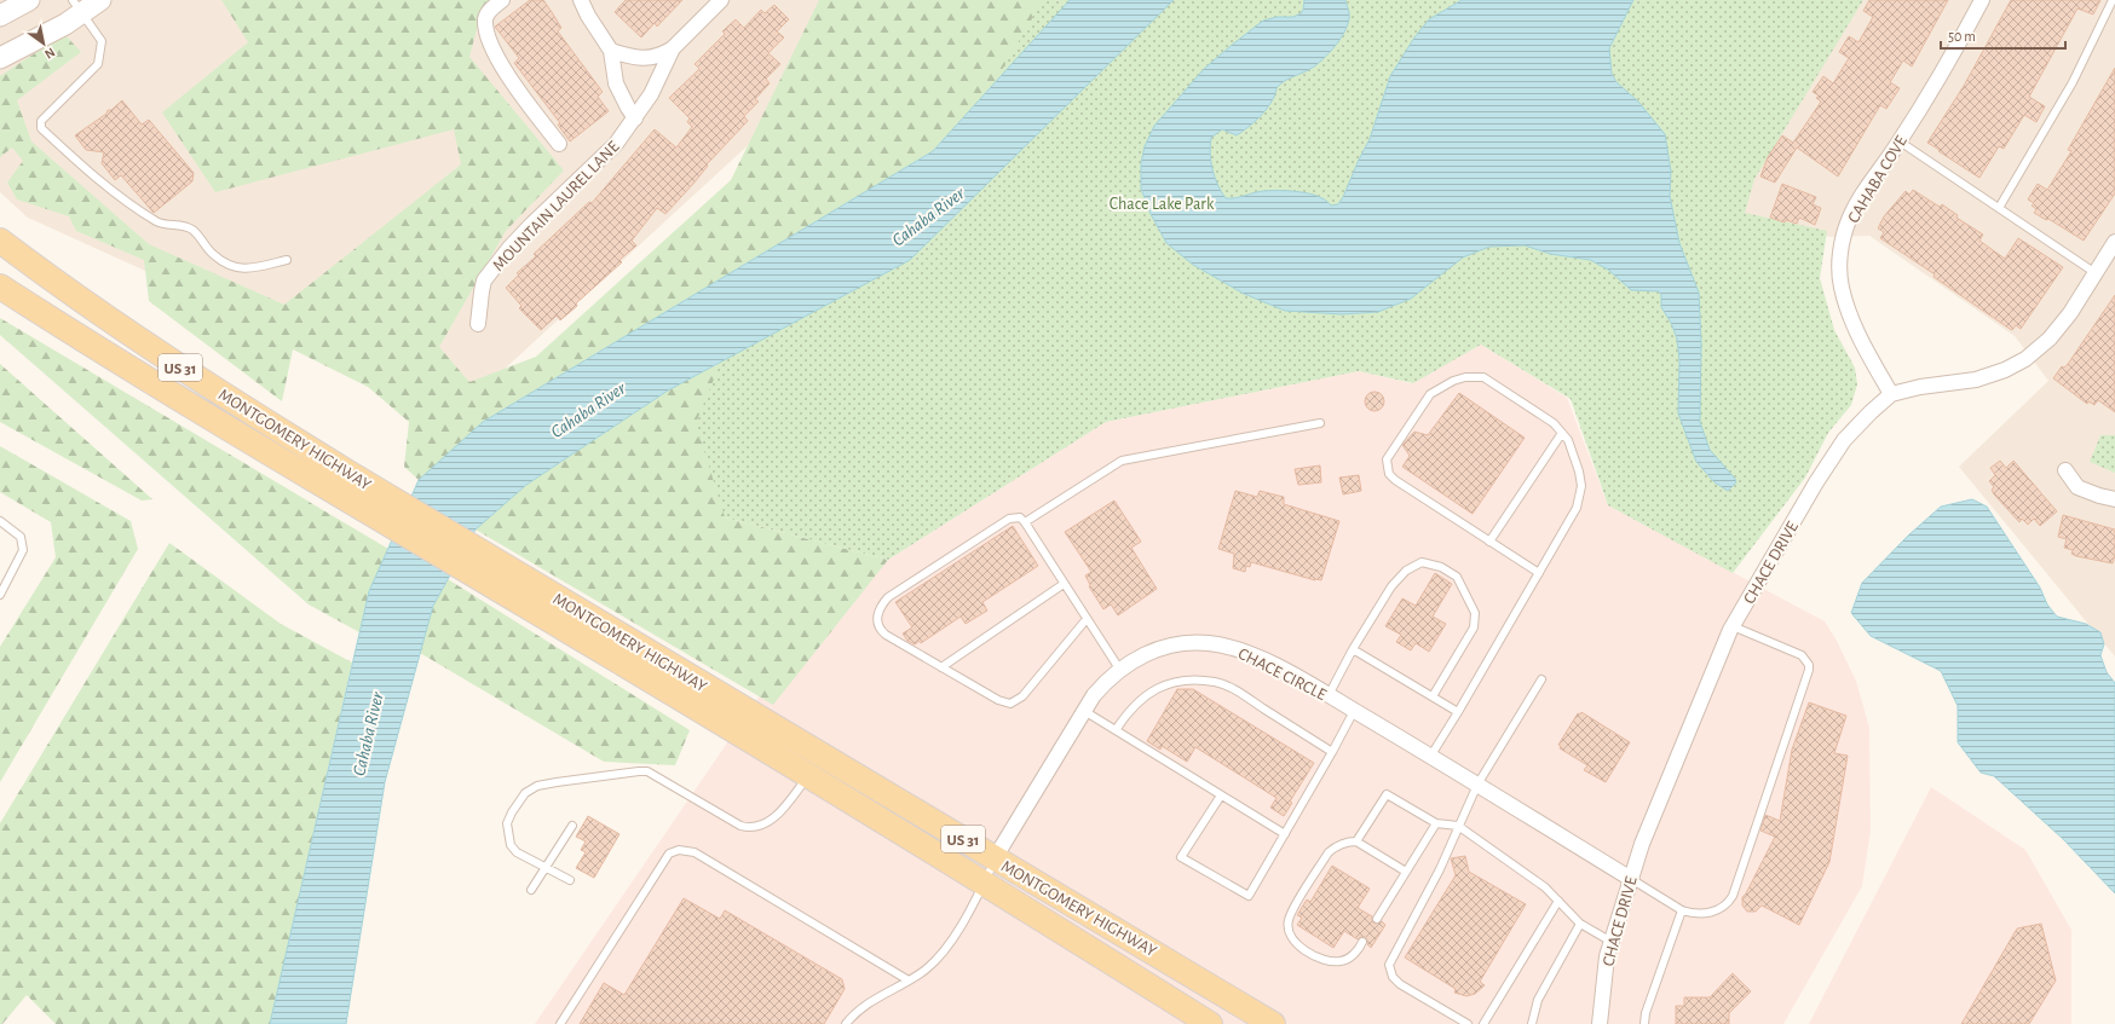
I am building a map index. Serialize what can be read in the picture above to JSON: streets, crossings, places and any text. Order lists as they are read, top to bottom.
{
  "streets": {
    "main road": ["US 31", "MONTGOMERY HIGHWAY"],
    "street": [
      "CAHABA COVE",
      "MOUNTAIN LAUREL LANE",
      "CHACE DRIVE",
      "CHACE CIRCLE"
    ]
  },
  "crossings": [
    ["CAHABA COVE", "CHACE DRIVE"],
    ["MONTGOMERY HIGHWAY", "CHACE CIRCLE"],
    ["CHACE DRIVE", "CHACE CIRCLE"]
  ],
  "water": ["Cahaba River"],
  "parks": ["Chace Lake Park"],
  "scale_bar": "50 m",
  "north": "bottom right"
}
